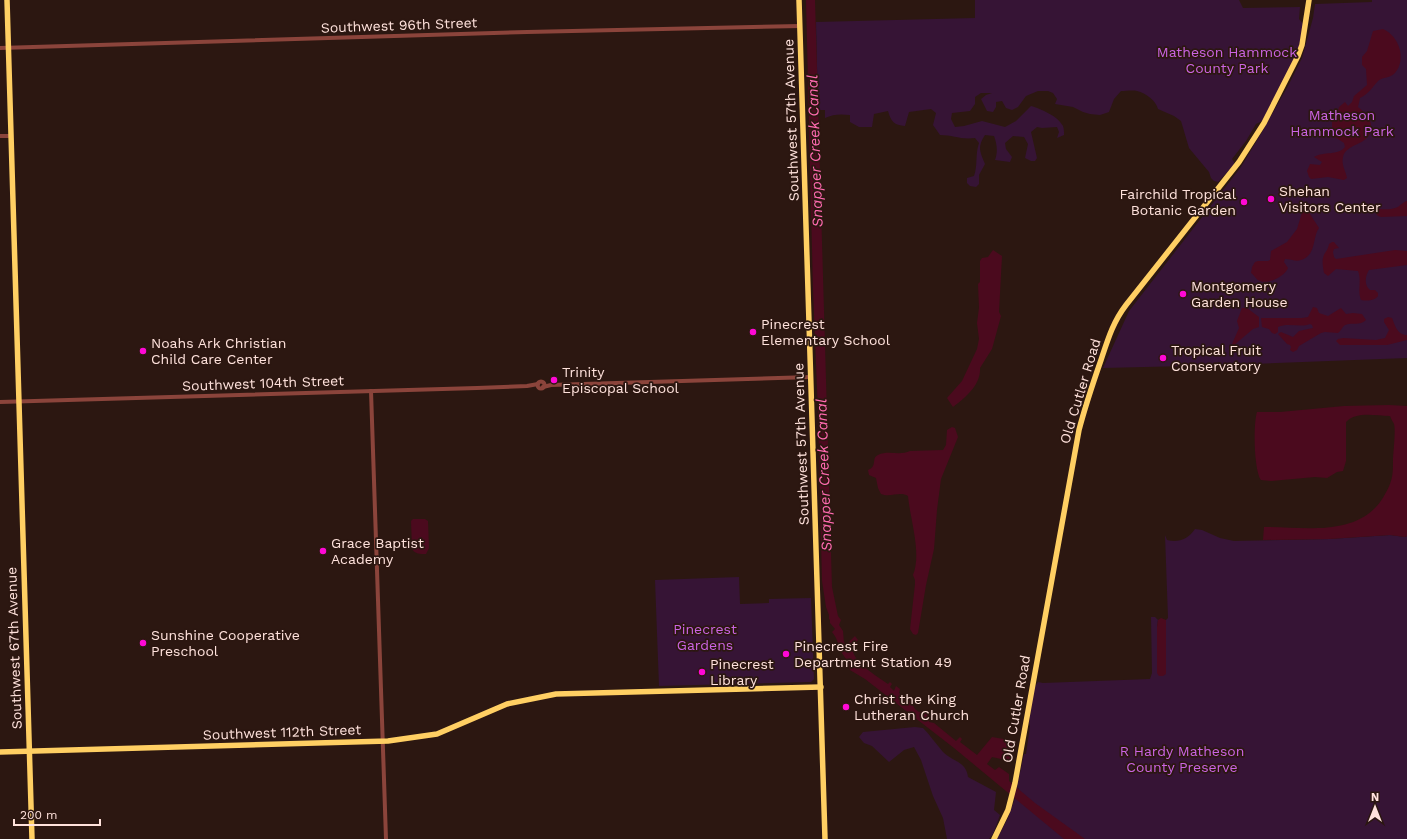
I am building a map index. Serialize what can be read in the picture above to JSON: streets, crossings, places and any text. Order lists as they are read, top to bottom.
{
  "streets": {
    "main road": [
      "Southwest 57th Avenue",
      "Old Cutler Road",
      "Southwest 67th Avenue",
      "Southwest 112th Street"
    ],
    "street": ["Southwest 96th Street", "Southwest 104th Street"]
  },
  "crossings": [
    ["Southwest 96th Street", "Southwest 57th Avenue"],
    ["Southwest 96th Street", "Southwest 67th Avenue"],
    ["Southwest 57th Avenue", "Southwest 104th Street"],
    ["Southwest 57th Avenue", "Southwest 112th Street"],
    ["Southwest 104th Street", "Southwest 67th Avenue"],
    ["Southwest 67th Avenue", "Southwest 112th Street"]
  ],
  "water": ["Snapper Creek Canal"],
  "parks": [
    "Matheson Hammock County Park",
    "Matheson Hammock Park",
    "Pinecrest Gardens",
    "R Hardy Matheson County Preserve"
  ],
  "places": [
    "Shehan Visitors Center",
    "Fairchild Tropical Botanic Garden",
    "Montgomery Garden House",
    "Pinecrest Elementary School",
    "Noahs Ark Christian Child Care Center",
    "Tropical Fruit Conservatory",
    "Trinity Episcopal School",
    "Grace Baptist Academy",
    "Sunshine Cooperative Preschool",
    "Pinecrest Fire Department Station 49",
    "Pinecrest Library",
    "Christ the King Lutheran Church"
  ],
  "scale_bar": "200 m",
  "north": "top"
}
